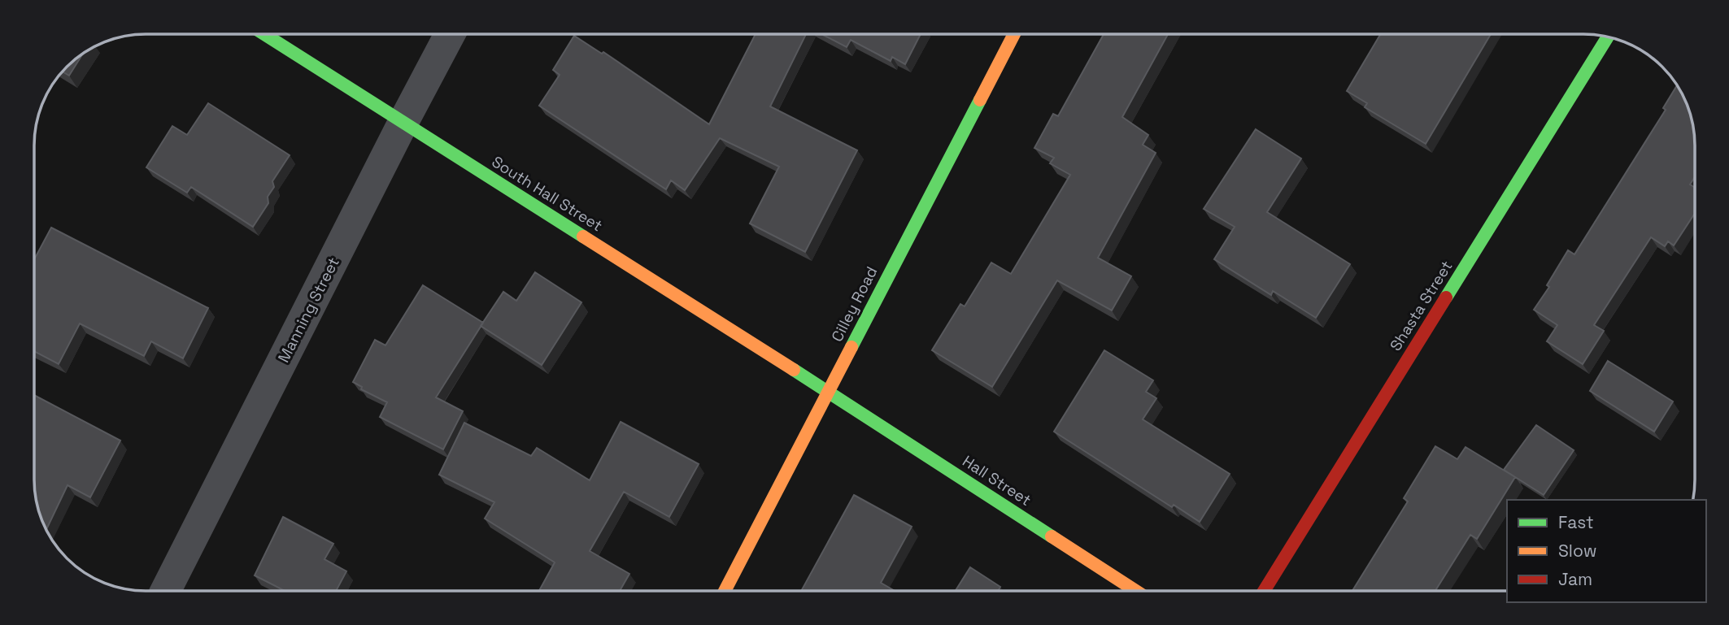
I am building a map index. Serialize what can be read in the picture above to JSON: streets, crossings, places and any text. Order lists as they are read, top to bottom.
{
  "streets": {
    "street": [
      "South Hall Street",
      "Cilley Road",
      "Shasta Street",
      "Manning Street",
      "Hall Street"
    ]
  },
  "crossings": [
    ["South Hall Street", "Cilley Road"],
    ["South Hall Street", "Manning Street"],
    ["South Hall Street", "Hall Street"],
    ["Cilley Road", "Hall Street"]
  ],
  "legend": ["Fast", "Slow", "Jam"]
}
